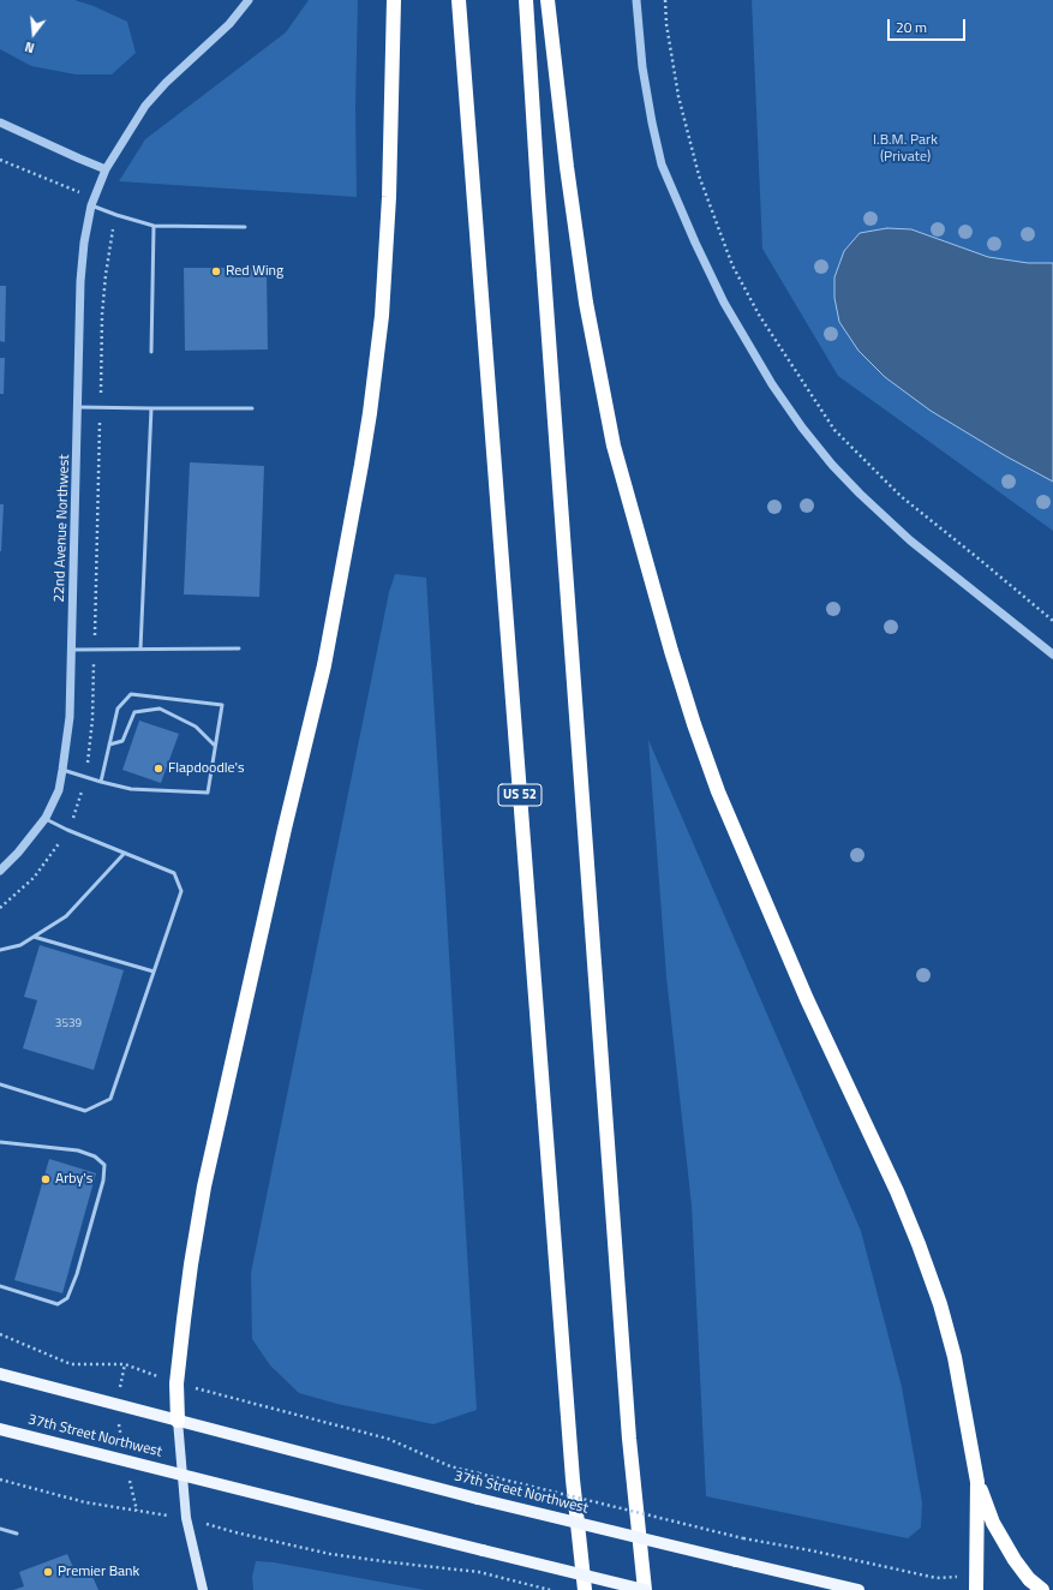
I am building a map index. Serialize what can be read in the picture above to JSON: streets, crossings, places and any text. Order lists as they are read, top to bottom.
{
  "streets": {
    "highway": ["US 52"],
    "main road": ["37th Street Northwest"],
    "street": ["22nd Avenue Northwest"]
  },
  "parks": ["I.B.M. Park (Private)"],
  "places": [
    "Red Wing",
    "Flapdoodle's",
    "Arby's",
    "Premier Bank"
  ],
  "house_numbers": ["3539"],
  "scale_bar": "20 m",
  "north": "bottom"
}
